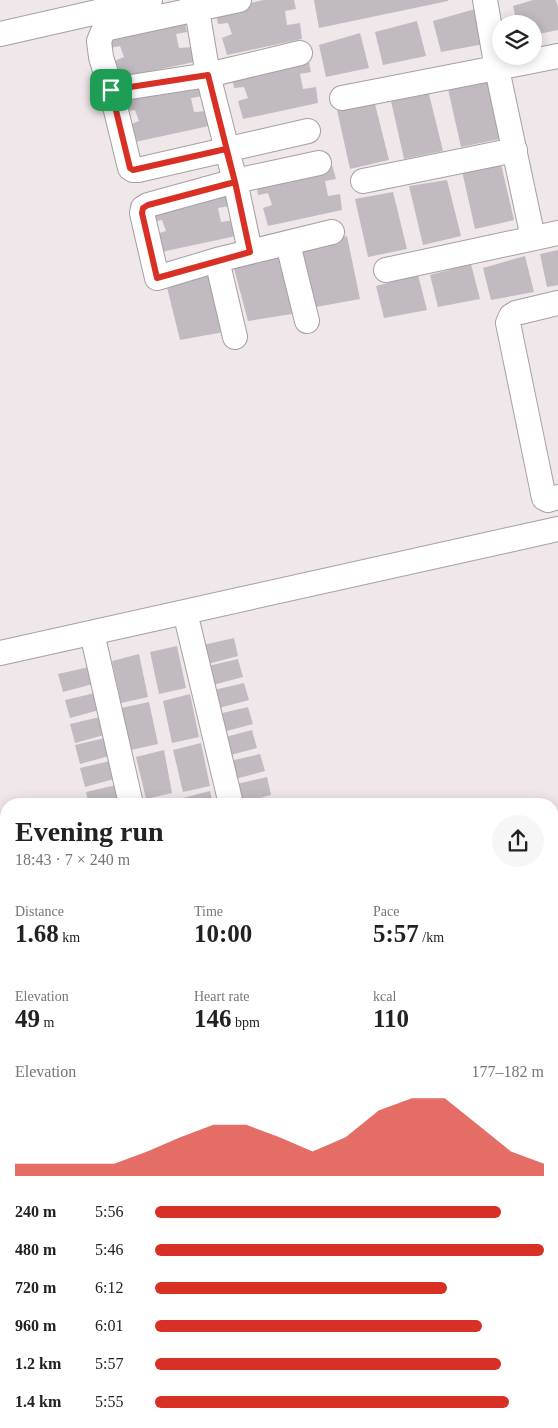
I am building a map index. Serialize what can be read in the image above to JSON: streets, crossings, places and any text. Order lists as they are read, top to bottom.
{
  "page": {
    "heading": ["Evening run", "18:43 · 7 × 240 m"],
    "stats": [
      ["Distance", "1.68 km"],
      ["Time", "10:00"],
      ["Pace", "5:57 /km"],
      ["Elevation", "49 m"],
      ["Heart rate", "146 bpm"],
      ["kcal", "110"]
    ],
    "chart": ["Elevation", "177–182 m"],
    "list": [
      {
        "name": "240 m",
        "note": "5:56"
      },
      {
        "name": "480 m",
        "note": "5:46"
      },
      {
        "name": "720 m",
        "note": "6:12"
      },
      {
        "name": "960 m",
        "note": "6:01"
      },
      {
        "name": "1.2 km",
        "note": "5:57"
      },
      {
        "name": "1.4 km",
        "note": "5:55"
      }
    ]
  }
}
